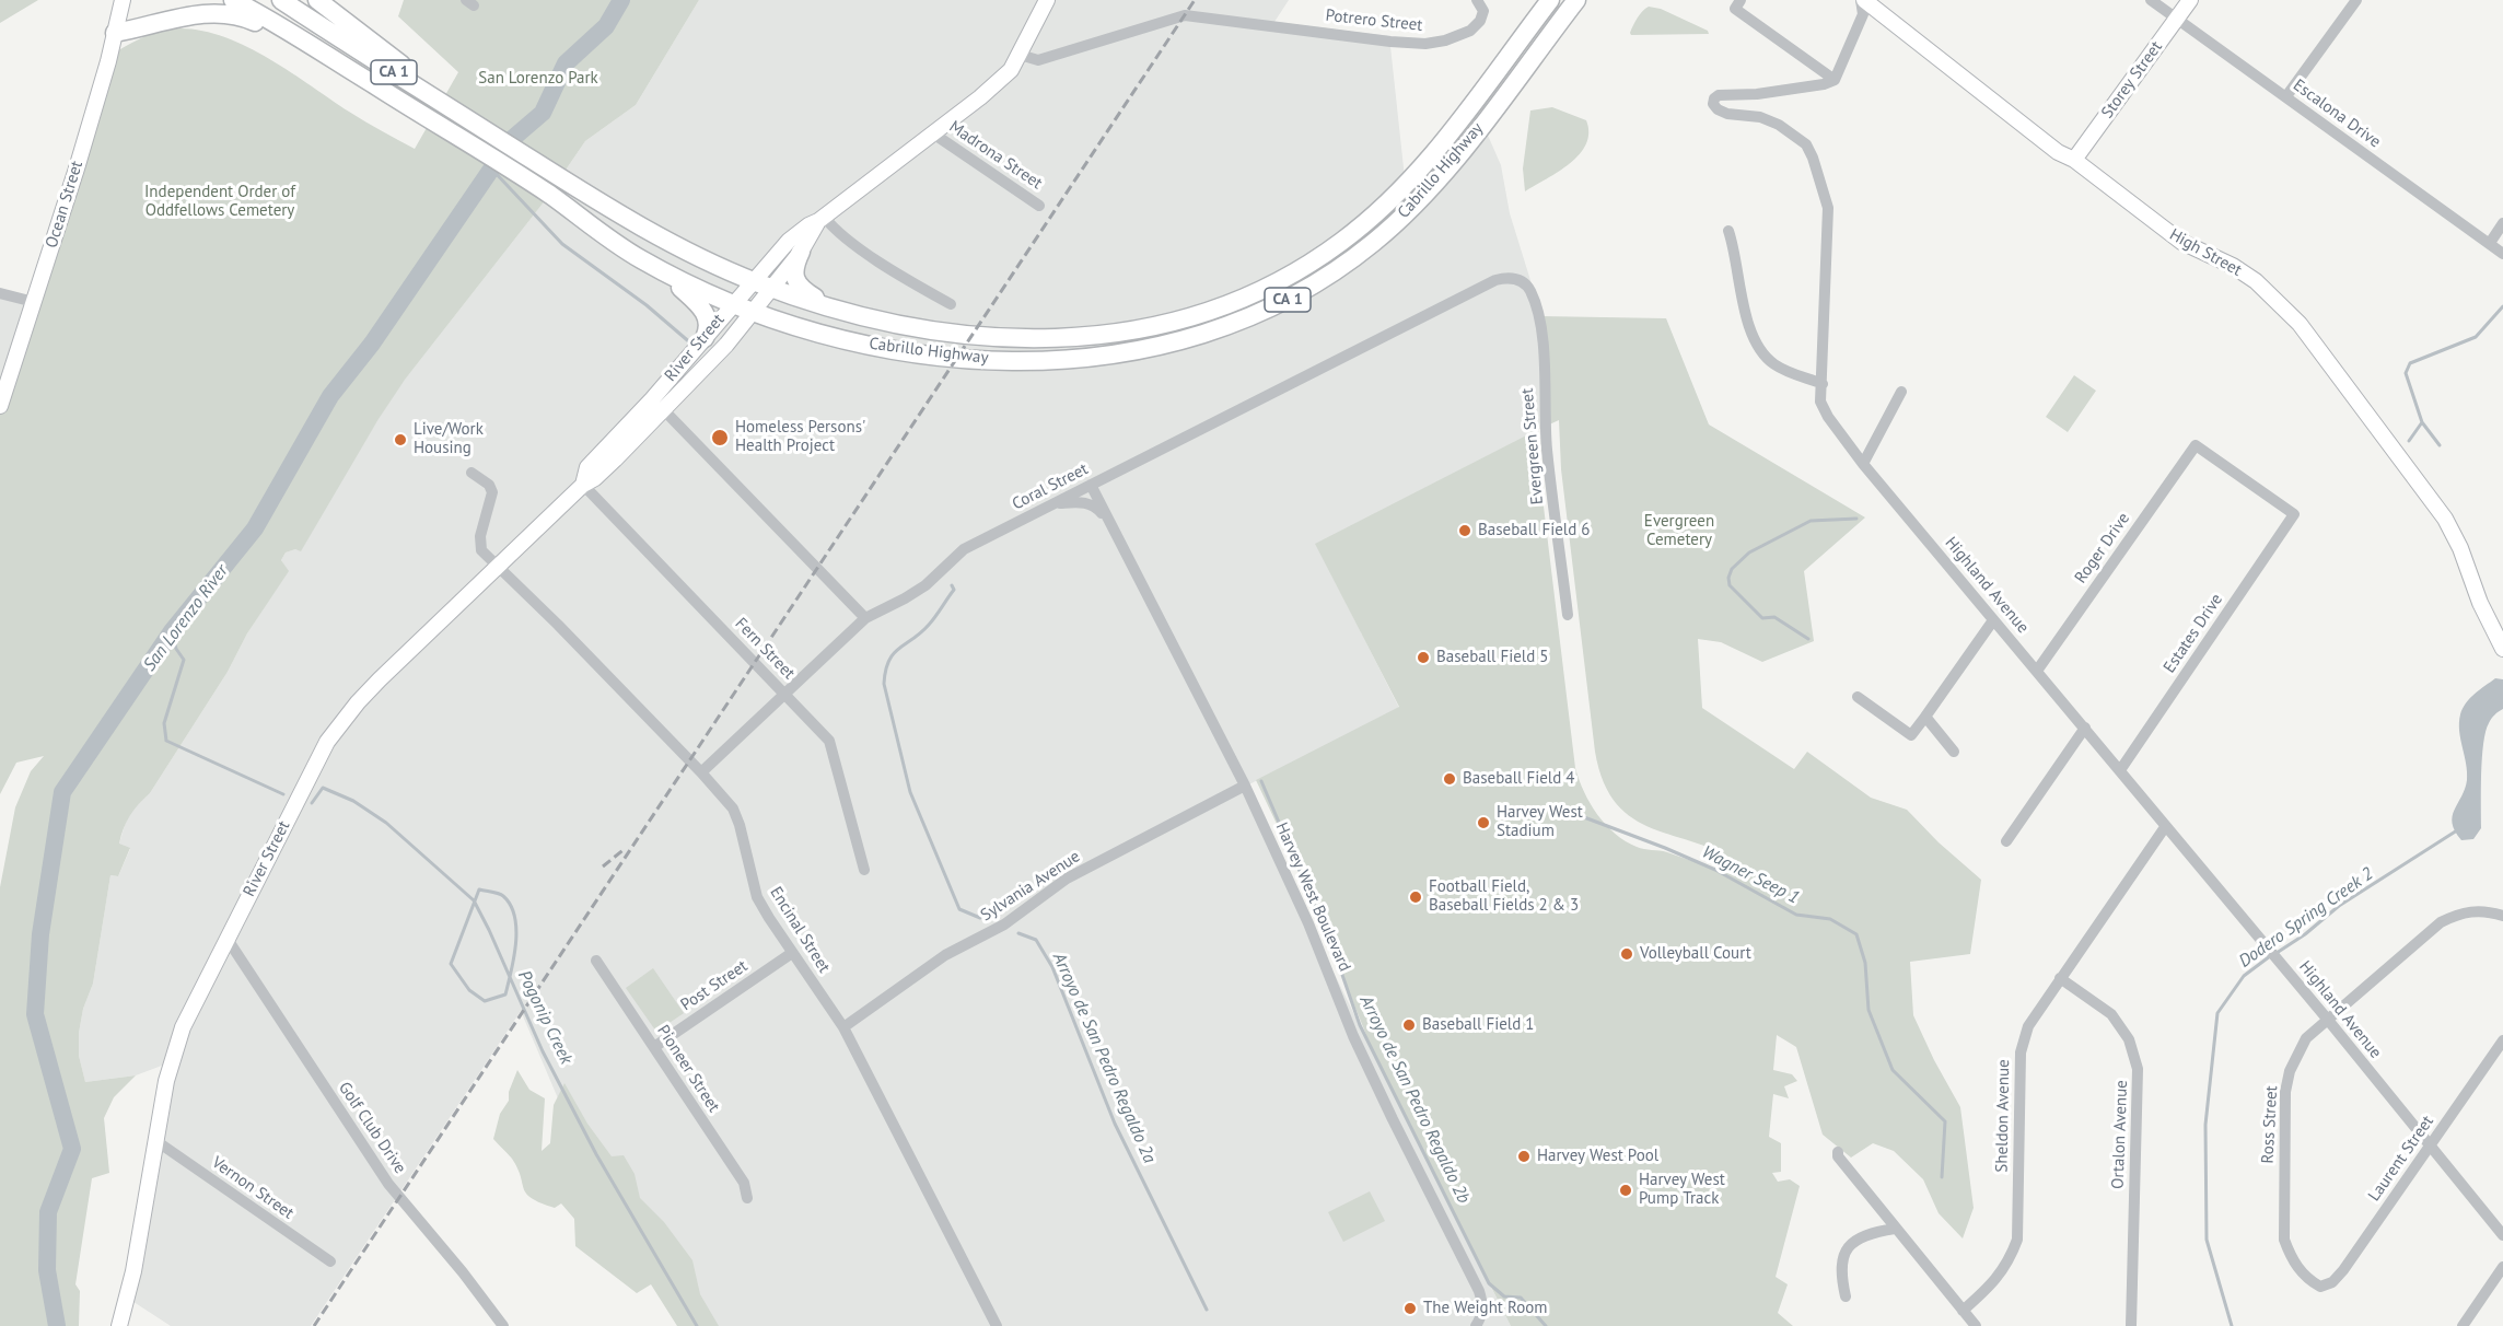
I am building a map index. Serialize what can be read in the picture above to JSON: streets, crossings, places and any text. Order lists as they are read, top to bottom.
{
  "streets": {
    "highway": ["CA 1", "Cabrillo Highway"],
    "main road": [
      "Storey Street",
      "Ocean Street",
      "High Street",
      "River Street"
    ],
    "street": [
      "Potrero Street",
      "Escalona Drive",
      "Madrona Street",
      "Evergreen Street",
      "Coral Street",
      "Roger Drive",
      "Highland Avenue",
      "Estates Drive",
      "Fern Street",
      "Sylvania Avenue",
      "Harvey West Boulevard",
      "Encinal Street",
      "Post Street",
      "Pioneer Street",
      "Sheldon Avenue",
      "Ross Street",
      "Golf Club Drive",
      "Ortalon Avenue",
      "Laurent Street",
      "Vernon Street"
    ]
  },
  "crossings": [
    ["Potrero Street", "River Street"],
    ["Storey Street", "Escalona Drive"],
    ["Storey Street", "High Street"],
    ["Madrona Street", "River Street"],
    ["Cabrillo Highway", "River Street"],
    ["River Street", "Fern Street"],
    ["River Street", "Encinal Street"],
    ["River Street", "Golf Club Drive"],
    ["River Street", "Vernon Street"],
    ["Evergreen Street", "Coral Street"],
    ["Coral Street", "Fern Street"],
    ["Coral Street", "Harvey West Boulevard"],
    ["Coral Street", "Encinal Street"],
    ["Roger Drive", "Highland Avenue"],
    ["Roger Drive", "Estates Drive"],
    ["Highland Avenue", "Estates Drive"],
    ["Highland Avenue", "Sheldon Avenue"],
    ["Highland Avenue", "Ross Street"],
    ["Highland Avenue", "Laurent Street"],
    ["Sylvania Avenue", "Harvey West Boulevard"],
    ["Sylvania Avenue", "Encinal Street"],
    ["Encinal Street", "Post Street"],
    ["Post Street", "Pioneer Street"],
    ["Sheldon Avenue", "Ortalon Avenue"],
    ["Ross Street", "Laurent Street"]
  ],
  "water": [
    "San Lorenzo River",
    "Wagner Seep 1",
    "Dodero Spring Creek 2",
    "Pogonip Creek",
    "Arroyo de San Pedro Regaldo 2a",
    "Arroyo de San Pedro Regaldo 2b"
  ],
  "parks": ["San Lorenzo Park", "Independent Order of Oddfellows Cemetery", "Evergreen Cemetery"],
  "places": [
    "Homeless Persons' Health Project",
    "Live/Work Housing",
    "Baseball Field 6",
    "Baseball Field 5",
    "Baseball Field 4",
    "Harvey West Stadium",
    "Football Field, Baseball Fields 2 & 3",
    "Volleyball Court",
    "Baseball Field 1",
    "Harvey West Pool",
    "Harvey West Pump Track",
    "The Weight Room"
  ]
}
